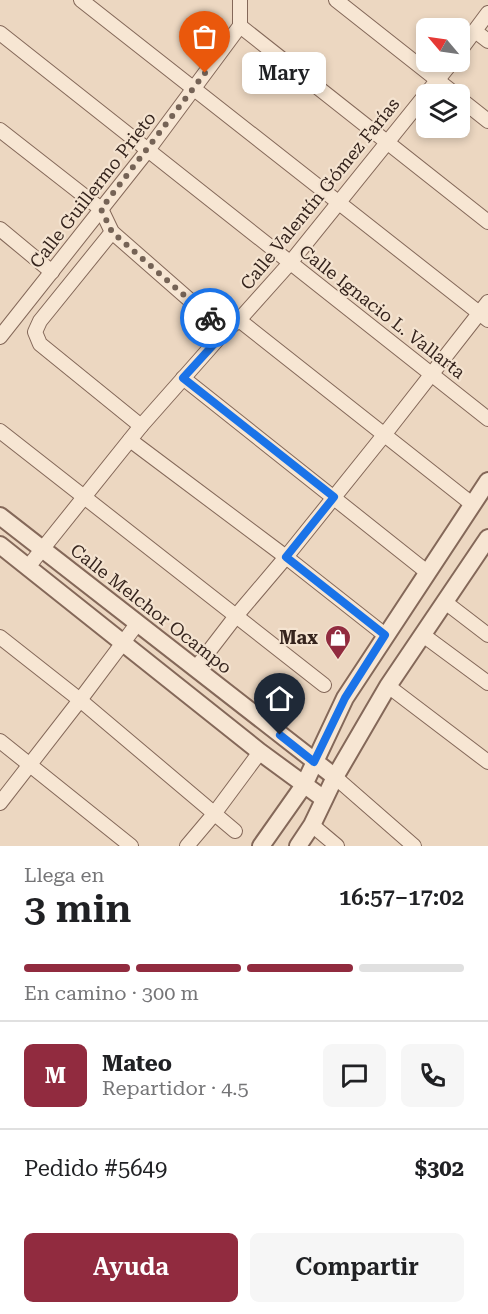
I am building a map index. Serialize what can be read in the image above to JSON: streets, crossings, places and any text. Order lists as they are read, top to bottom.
{
  "streets": {
    "street": [
      "Calle Guillermo Prieto",
      "Calle Valentín Gómez Farías",
      "Calle Ignacio L. Vallarta",
      "Calle Melchor Ocampo"
    ]
  },
  "crossings": [
    ["Calle Guillermo Prieto", "Calle Ignacio L. Vallarta"],
    ["Calle Valentín Gómez Farías", "Calle Ignacio L. Vallarta"],
    ["Calle Valentín Gómez Farías", "Calle Melchor Ocampo"]
  ],
  "places": {
    "other": ["Mary"],
    "shop": ["Max"]
  },
  "north": "top left",
  "page": {
    "bubble": "Mary",
    "heading": ["3 min", "Llega en", "16:57–17:02"],
    "panel": [
      "Mateo",
      "Repartidor · 4.5",
      "Pedido #5649",
      "$302"
    ],
    "bar": "En camino · 300 m",
    "round": "M",
    "buttons": ["Ayuda", "Compartir"]
  }
}
